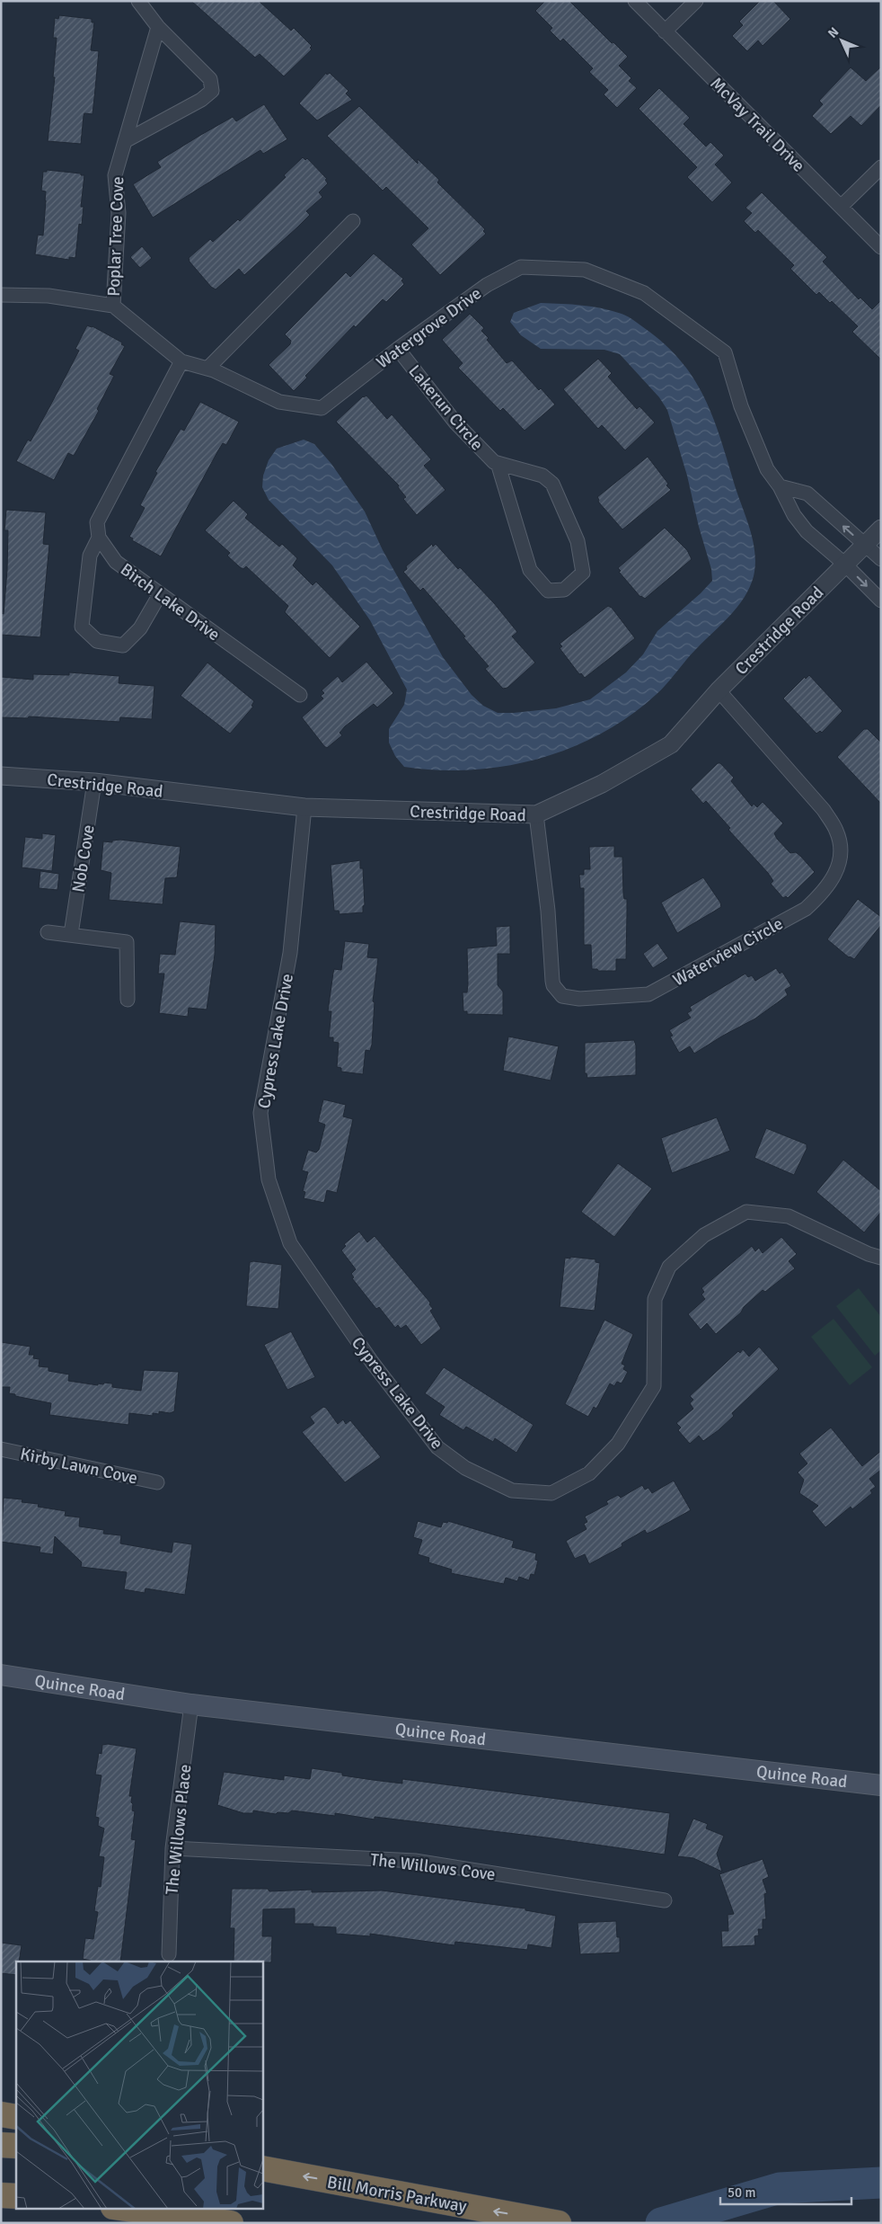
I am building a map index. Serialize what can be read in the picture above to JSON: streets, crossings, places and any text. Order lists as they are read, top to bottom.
{
  "streets": {
    "highway": ["Bill Morris Parkway"],
    "main road": ["Quince Road"],
    "street": [
      "McVay Trail Drive",
      "Poplar Tree Cove",
      "Watergrove Drive",
      "Lakerun Circle",
      "Birch Lake Drive",
      "Crestridge Road",
      "Nob Cove",
      "Waterview Circle",
      "Cypress Lake Drive",
      "Kirby Lawn Cove",
      "The Willows Place",
      "The Willows Cove"
    ]
  },
  "crossings": [
    ["Poplar Tree Cove", "Watergrove Drive"],
    ["Watergrove Drive", "Lakerun Circle"],
    ["Watergrove Drive", "Crestridge Road"],
    ["Crestridge Road", "Nob Cove"],
    ["Crestridge Road", "Waterview Circle"],
    ["Crestridge Road", "Cypress Lake Drive"],
    ["Quince Road", "The Willows Place"],
    ["The Willows Place", "The Willows Cove"]
  ],
  "one_way": ["Bill Morris Parkway"],
  "scale_bar": "50 m",
  "north": "top left"
}
